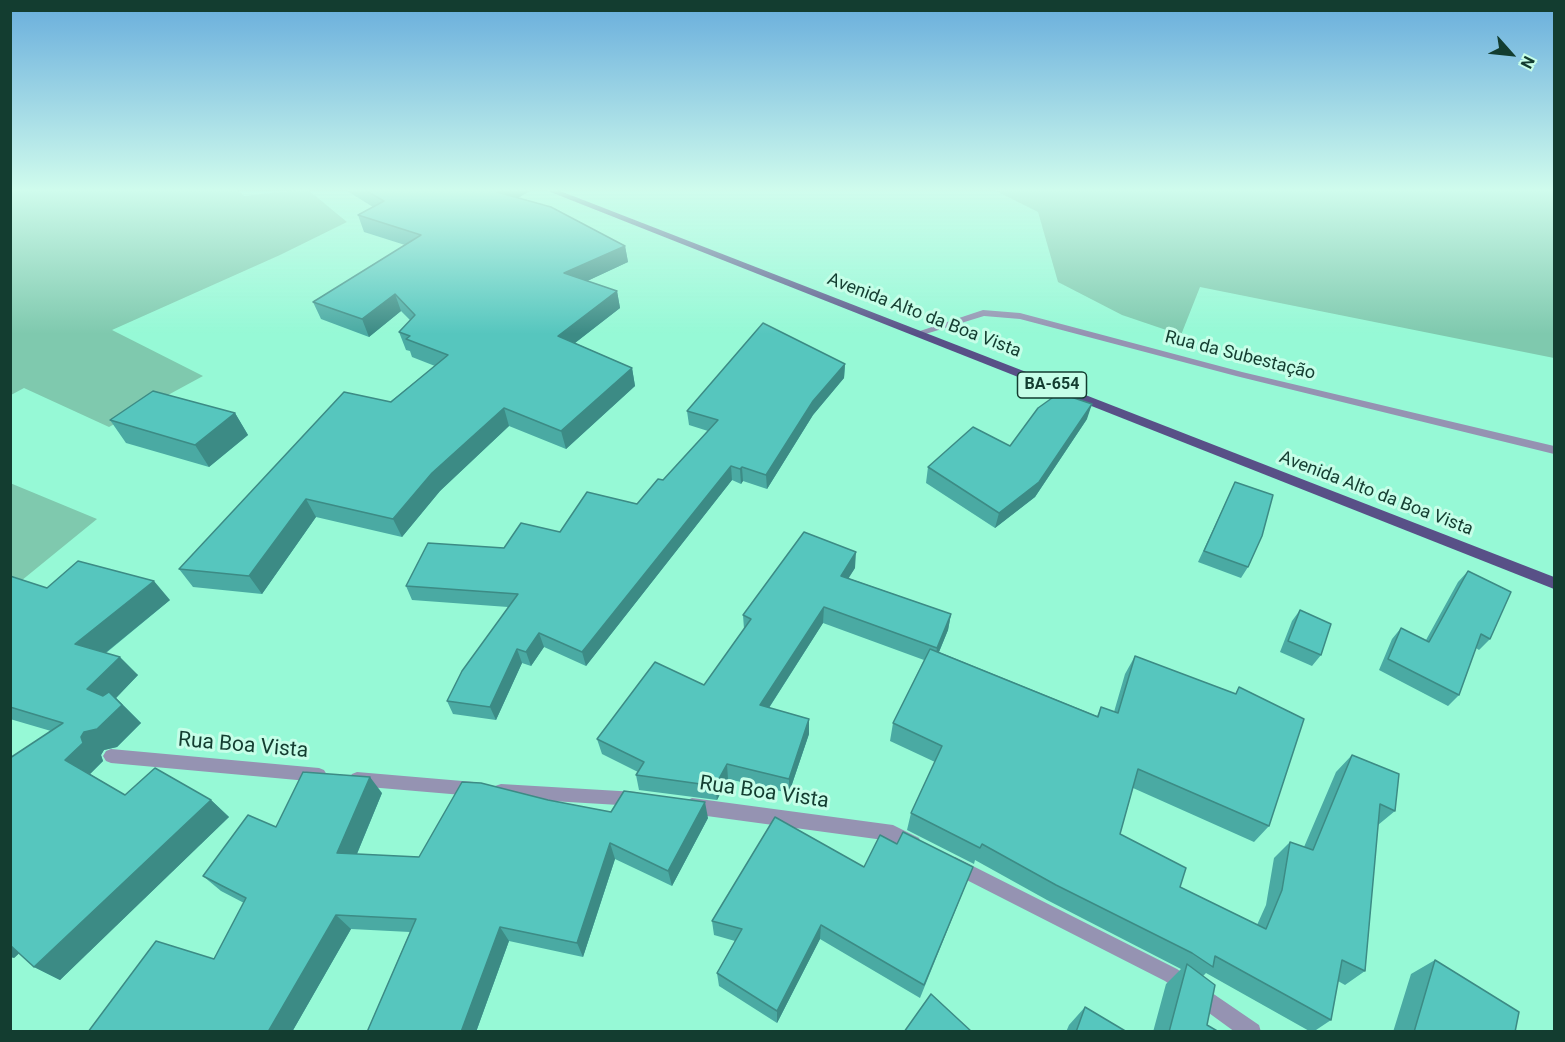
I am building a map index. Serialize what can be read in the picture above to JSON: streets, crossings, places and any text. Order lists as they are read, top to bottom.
{
  "streets": {
    "main road": ["Avenida Alto da Boa Vista", "BA-654"],
    "street": ["Rua da Subestação", "Rua Boa Vista"]
  },
  "crossings": [
    ["Avenida Alto da Boa Vista", "Rua da Subestação"]
  ],
  "north": "bottom right"
}
